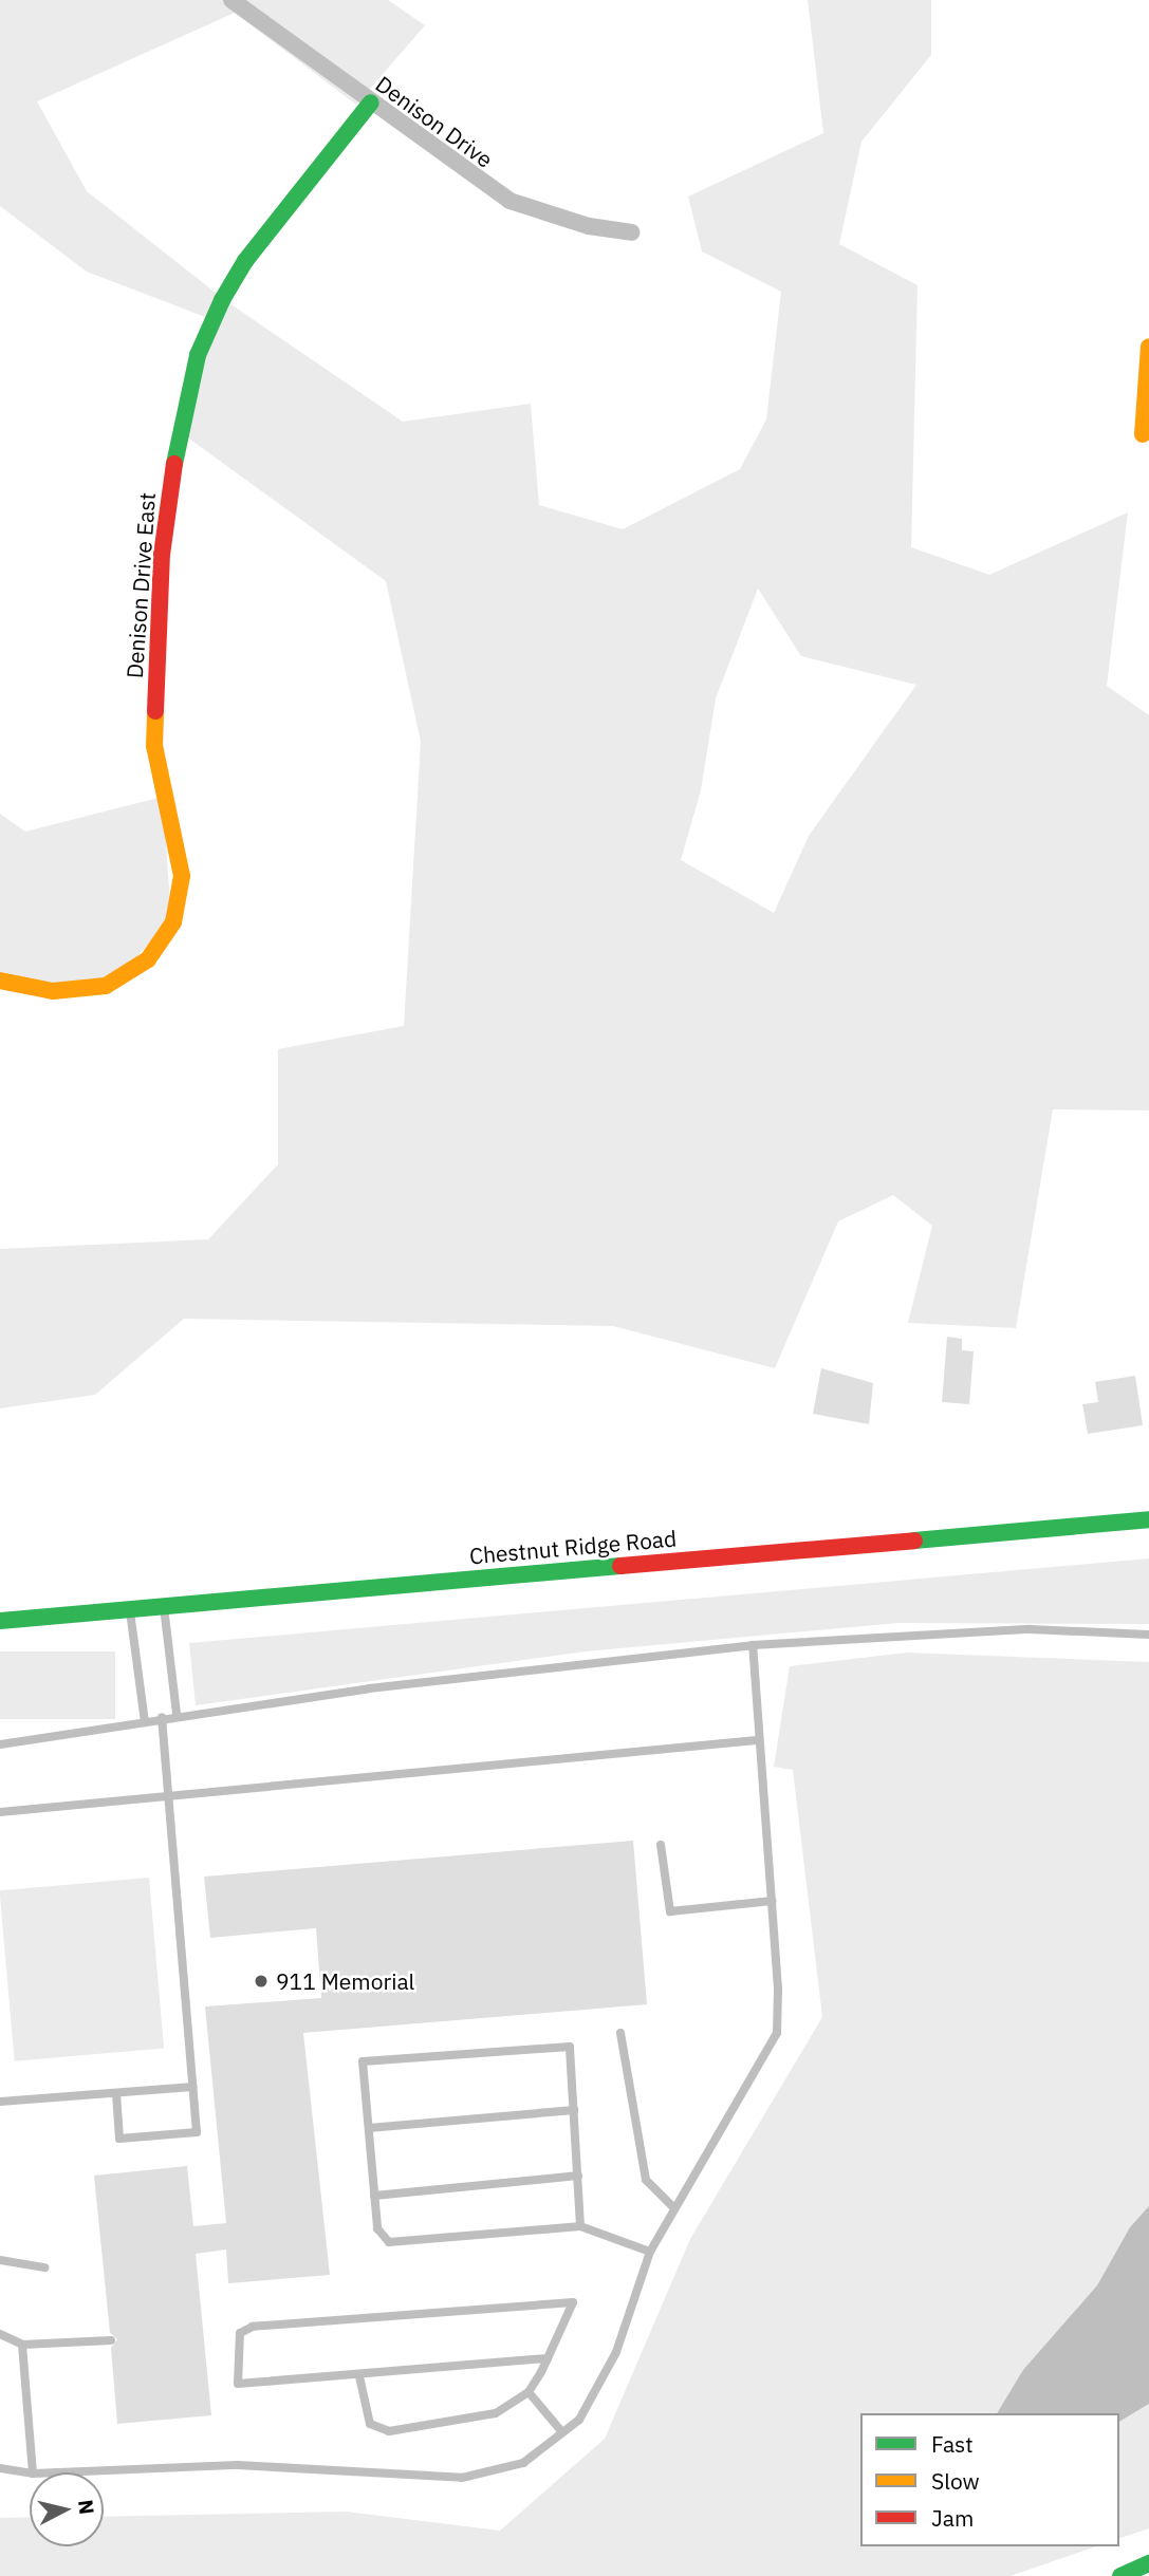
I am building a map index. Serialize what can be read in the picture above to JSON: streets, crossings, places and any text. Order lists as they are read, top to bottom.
{
  "streets": {
    "main road": ["Denison Drive East", "Chestnut Ridge Road"],
    "street": ["Denison Drive"]
  },
  "crossings": [
    ["Denison Drive", "Denison Drive East"]
  ],
  "places": ["911 Memorial"],
  "legend": ["Fast", "Slow", "Jam"],
  "north": "right"
}
